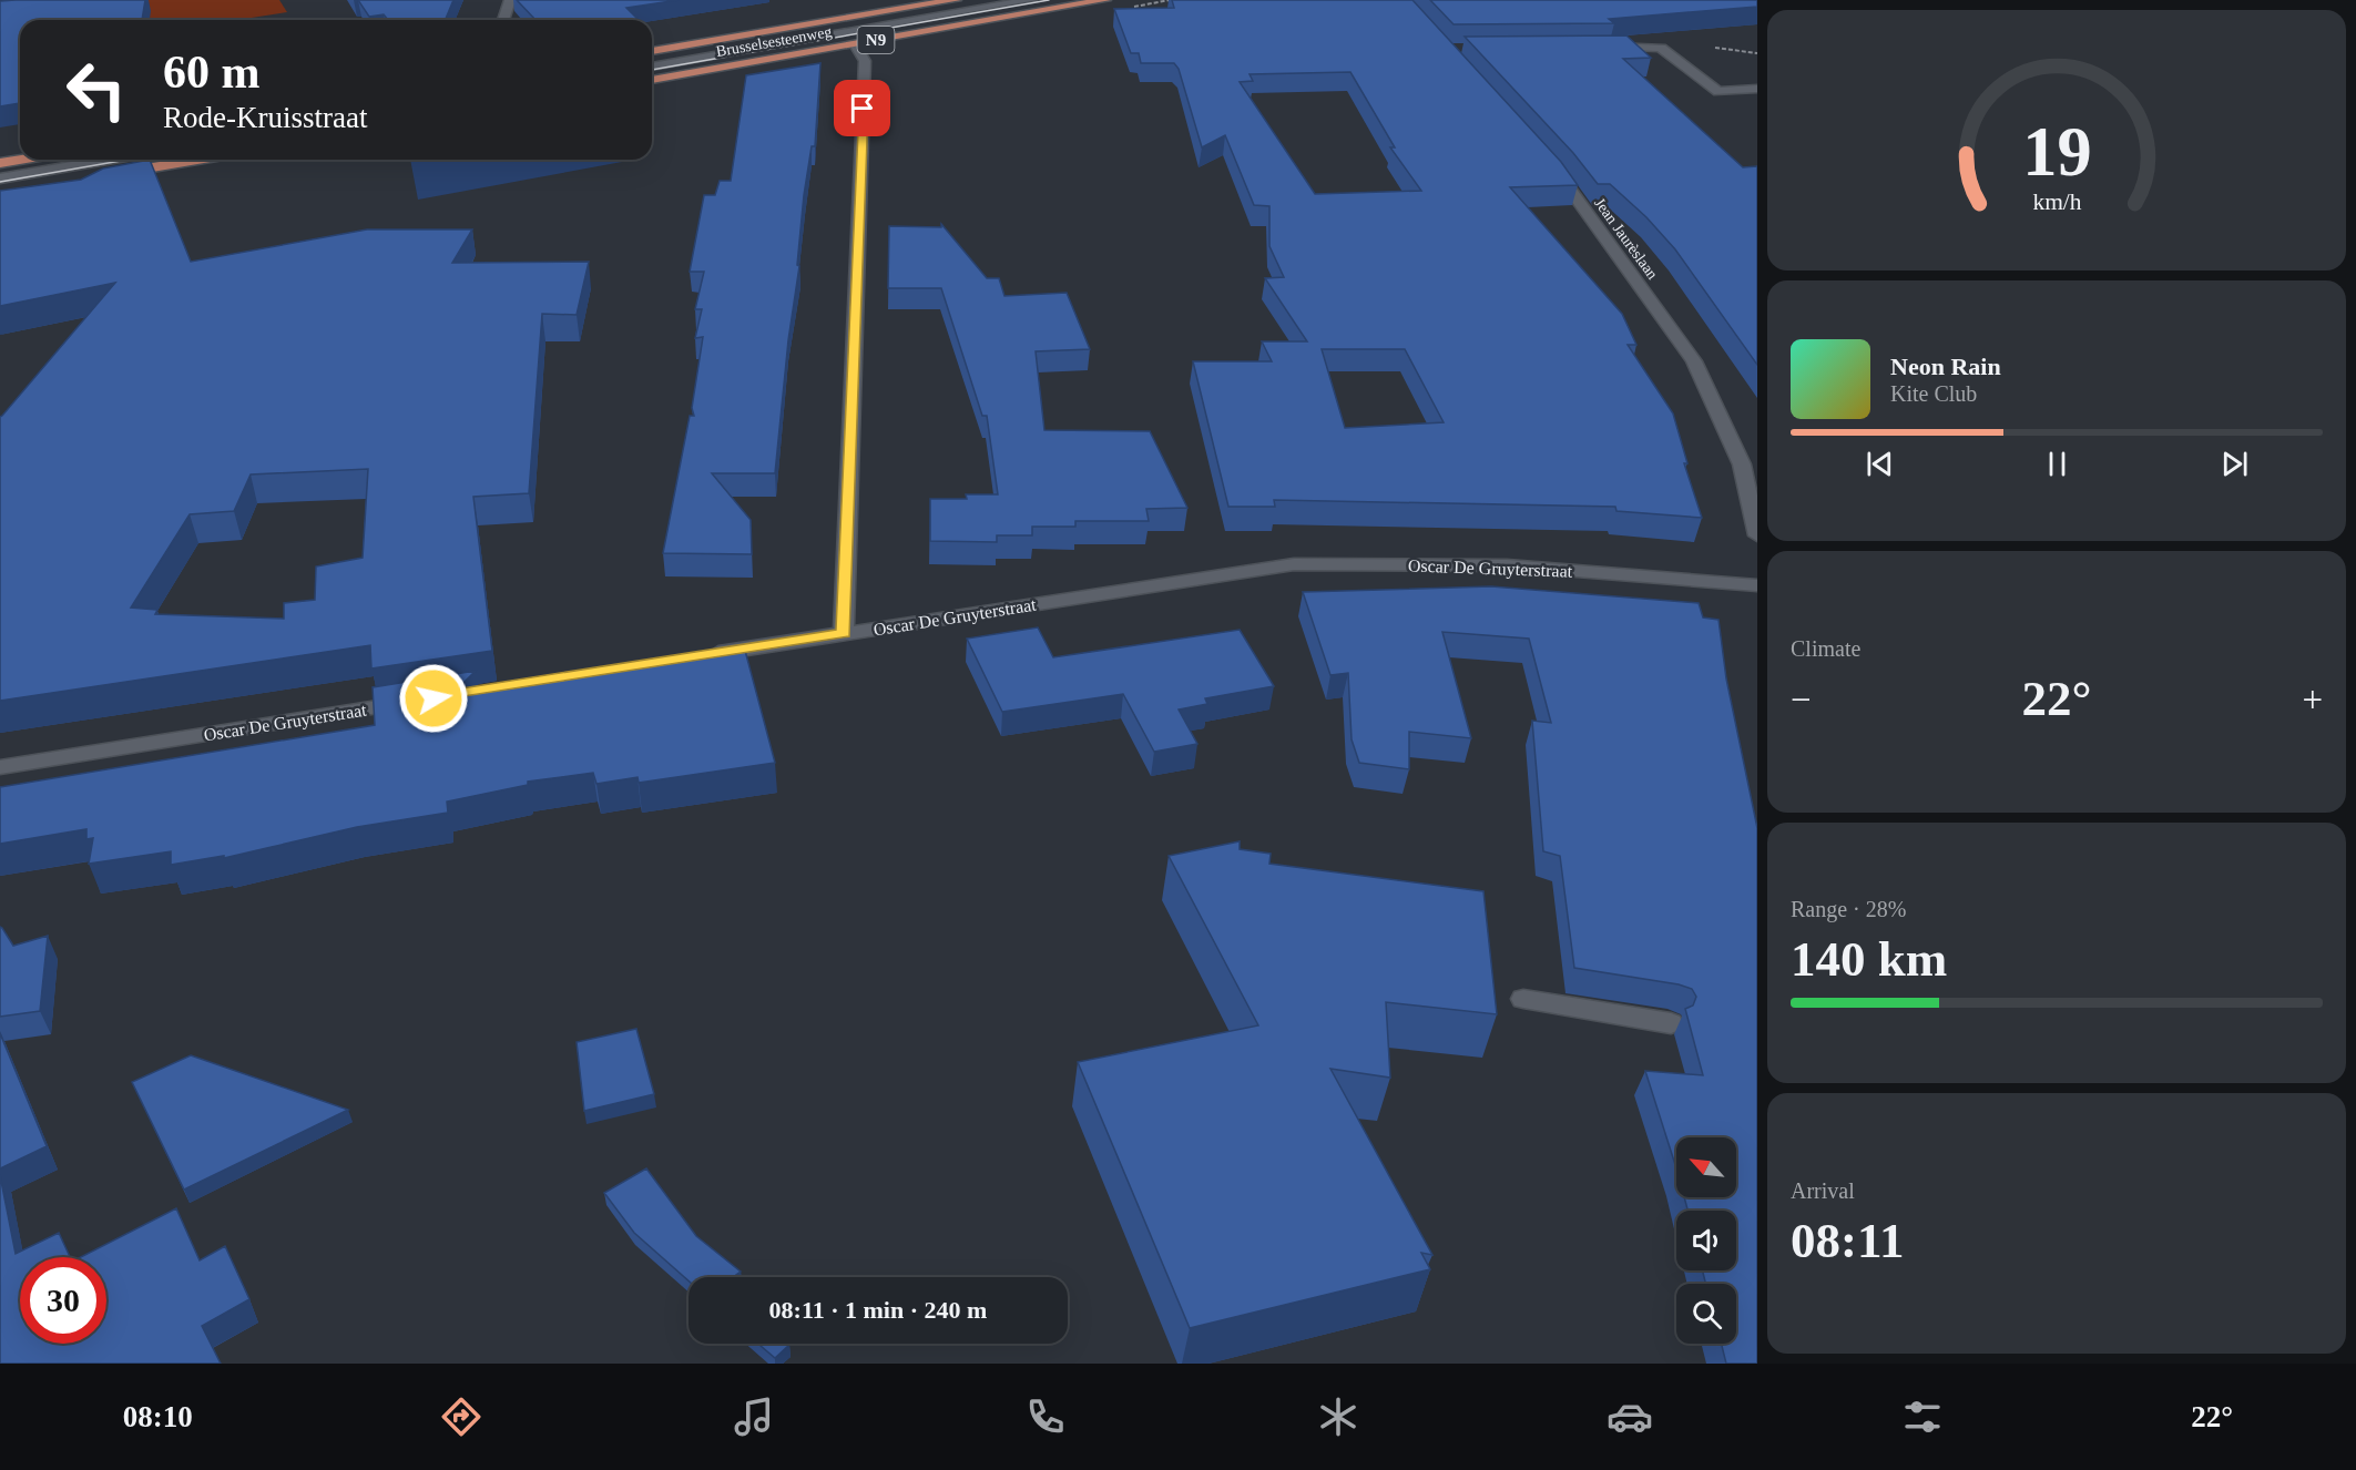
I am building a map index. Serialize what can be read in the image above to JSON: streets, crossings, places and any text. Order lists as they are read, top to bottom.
{
  "streets": {
    "main road": ["N9", "Brusselsesteenweg"],
    "street": ["Jean Jaurèslaan", "Oscar De Gruyterstraat"]
  },
  "north": "top left",
  "page": {
    "turn": ["60 m", "Rode-Kruisstraat"],
    "song": ["Neon Rain", "Kite Club"],
    "tile": [
      "Climate",
      ["Range · 28%", "140 km"],
      ["Arrival", "08:11"]
    ],
    "heat": ["−", "22°", "+"],
    "limit": "30",
    "trip": "08:11 · 1 min · 240 m",
    "tabs": ["08:10", "22°"],
    "gauge": ["19", "km/h"]
  }
}
